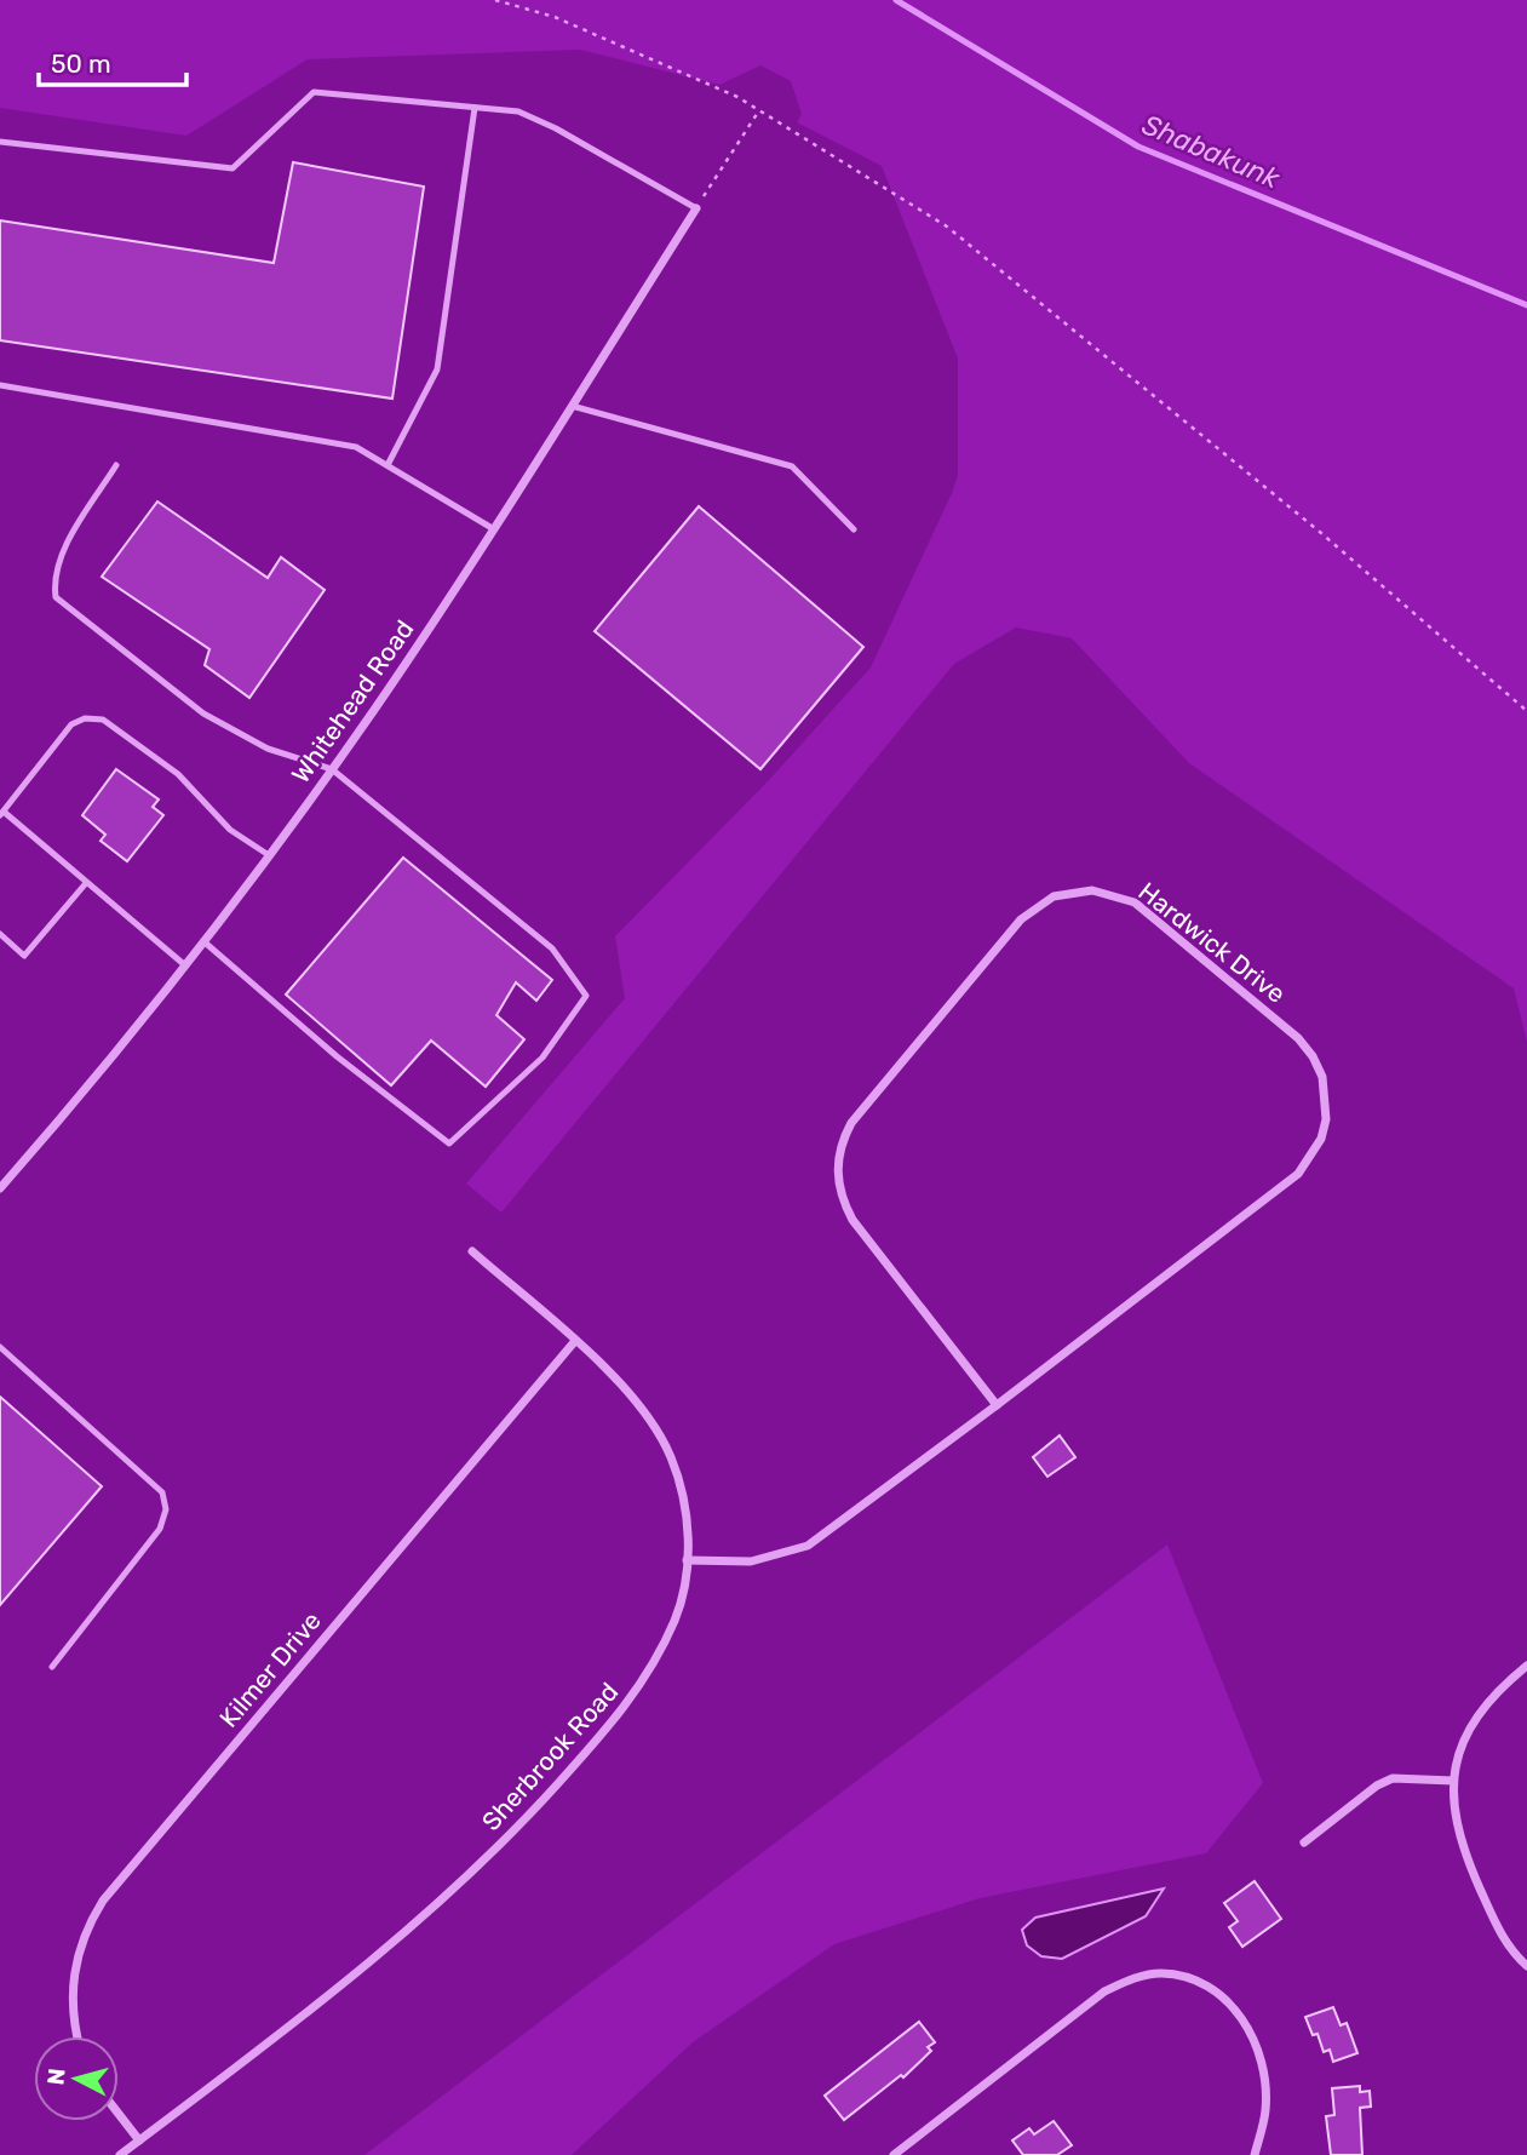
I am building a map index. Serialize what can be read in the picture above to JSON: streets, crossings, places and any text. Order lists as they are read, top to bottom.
{
  "streets": {
    "street": [
      "Whitehead Road",
      "Hardwick Drive",
      "Kilmer Drive",
      "Sherbrook Road"
    ]
  },
  "crossings": [
    ["Hardwick Drive", "Sherbrook Road"],
    ["Kilmer Drive", "Sherbrook Road"]
  ],
  "water": ["Shabakunk"],
  "scale_bar": "50 m",
  "north": "left"
}
